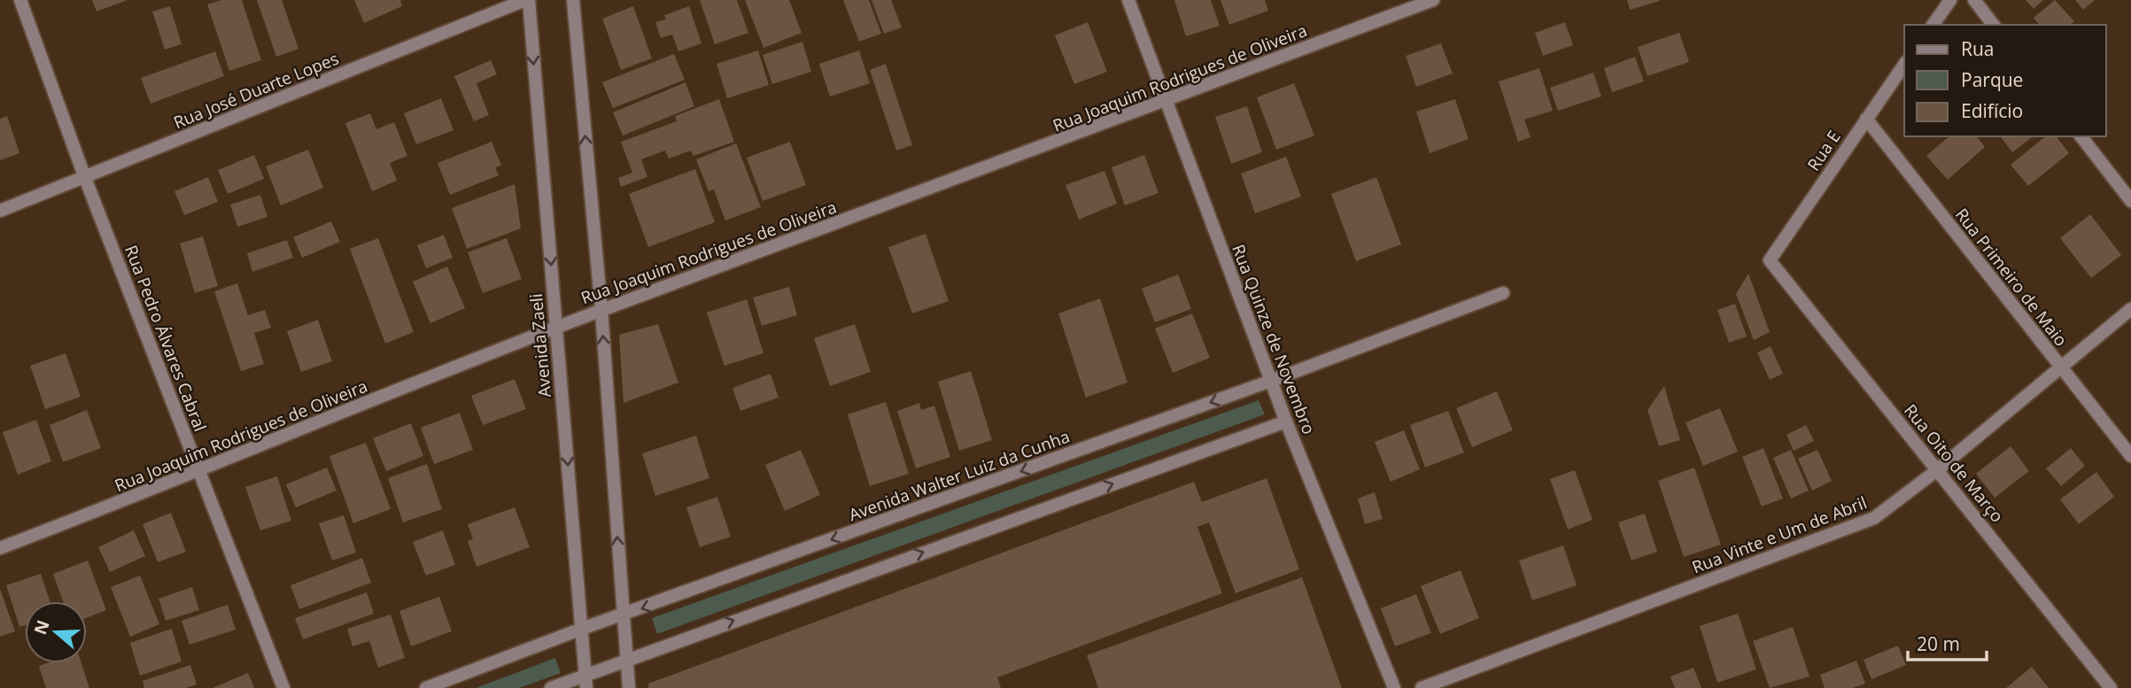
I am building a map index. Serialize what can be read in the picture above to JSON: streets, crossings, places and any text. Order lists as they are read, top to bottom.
{
  "streets": {
    "street": [
      "Rua Joaquim Rodrigues de Oliveira",
      "Rua José Duarte Lopes",
      "Rua E",
      "Rua Primeiro de Maio",
      "Rua Pedro Álvares Cabral",
      "Rua Quinze de Novembro",
      "Avenida Zaeli",
      "Rua Oito de Março",
      "Avenida Walter Luiz da Cunha",
      "Rua Vinte e Um de Abril"
    ]
  },
  "crossings": [
    ["Rua Joaquim Rodrigues de Oliveira", "Rua Pedro Álvares Cabral"],
    ["Rua Joaquim Rodrigues de Oliveira", "Rua Quinze de Novembro"],
    ["Rua Joaquim Rodrigues de Oliveira", "Avenida Zaeli"],
    ["Rua José Duarte Lopes", "Rua Pedro Álvares Cabral"],
    ["Rua José Duarte Lopes", "Avenida Zaeli"],
    ["Rua E", "Rua Primeiro de Maio"],
    ["Rua E", "Rua Oito de Março"],
    ["Rua Primeiro de Maio", "Rua Vinte e Um de Abril"],
    ["Rua Quinze de Novembro", "Avenida Walter Luiz da Cunha"],
    ["Avenida Zaeli", "Avenida Walter Luiz da Cunha"],
    ["Rua Oito de Março", "Rua Vinte e Um de Abril"]
  ],
  "legend": ["Rua", "Parque", "Edifício"],
  "scale_bar": "20 m",
  "north": "left"
}
